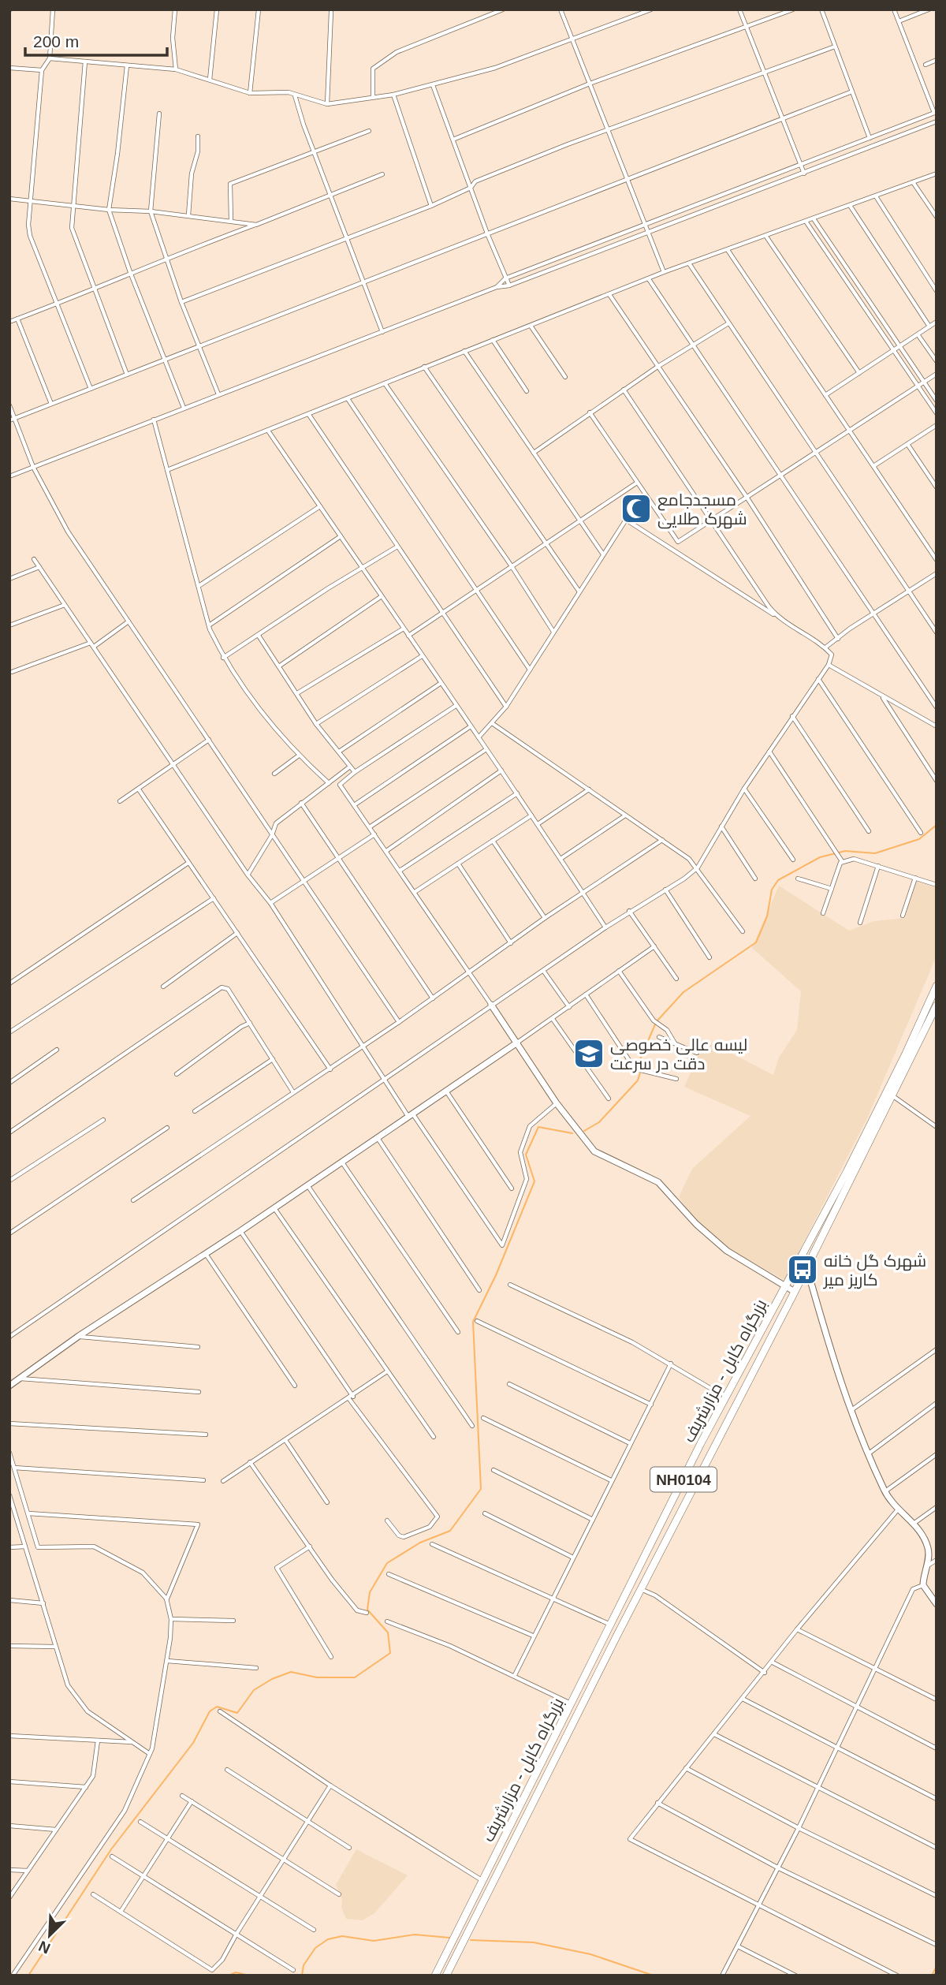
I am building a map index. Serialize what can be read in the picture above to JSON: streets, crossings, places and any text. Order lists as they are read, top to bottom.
{
  "streets": {
    "highway": ["بزرگراه کابل - مزارشریف", "NH0104"]
  },
  "places": {
    "mosque": ["مسجدجامع شهرک طلایی"],
    "school or university": ["لیسه عالی خصوصی دقت در سرعت"],
    "bus stop": ["شهرک گل خانه کاریز میر"]
  },
  "scale_bar": "200 m",
  "north": "bottom left"
}
